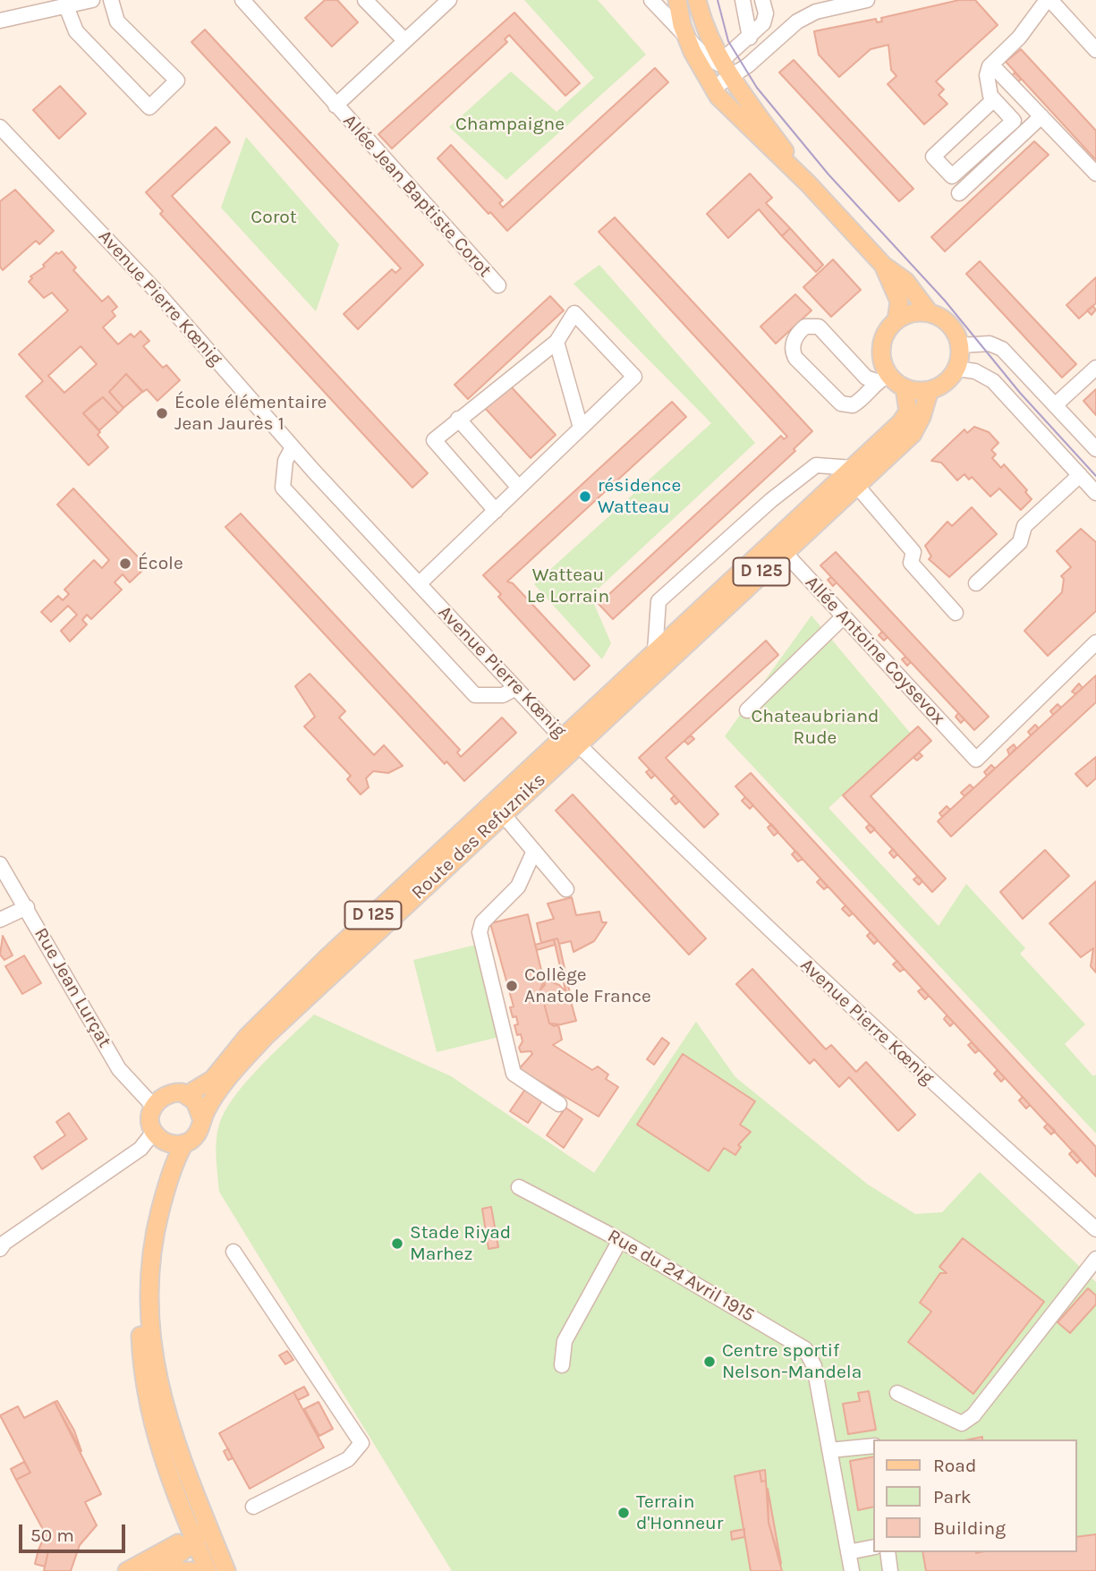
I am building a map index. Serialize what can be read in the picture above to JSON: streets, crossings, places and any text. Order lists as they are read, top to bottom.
{
  "streets": {
    "main road": ["D 125", "Route des Refuzniks"],
    "street": [
      "Allée Jean Baptiste Corot",
      "Avenue Pierre Kœnig",
      "Allée Antoine Coysevox",
      "Rue Jean Lurçat",
      "Rue du 24 Avril 1915"
    ]
  },
  "crossings": [
    ["Avenue Pierre Kœnig", "D 125"],
    ["Avenue Pierre Kœnig", "Route des Refuzniks"],
    ["D 125", "Allée Antoine Coysevox"],
    ["D 125", "Route des Refuzniks"],
    ["Route des Refuzniks", "Rue Jean Lurçat"]
  ],
  "parks": [
    "Champaigne",
    "Corot",
    "Watteau Le Lorrain",
    "Chateaubriand Rude"
  ],
  "places": [
    "École élémentaire Jean Jaurès 1",
    "résidence Watteau",
    "École",
    "Collège Anatole France",
    "Stade Riyad Marhez",
    "Centre sportif Nelson-Mandela",
    "Terrain d'Honneur"
  ],
  "legend": ["Road", "Park", "Building"],
  "scale_bar": "50 m"
}
